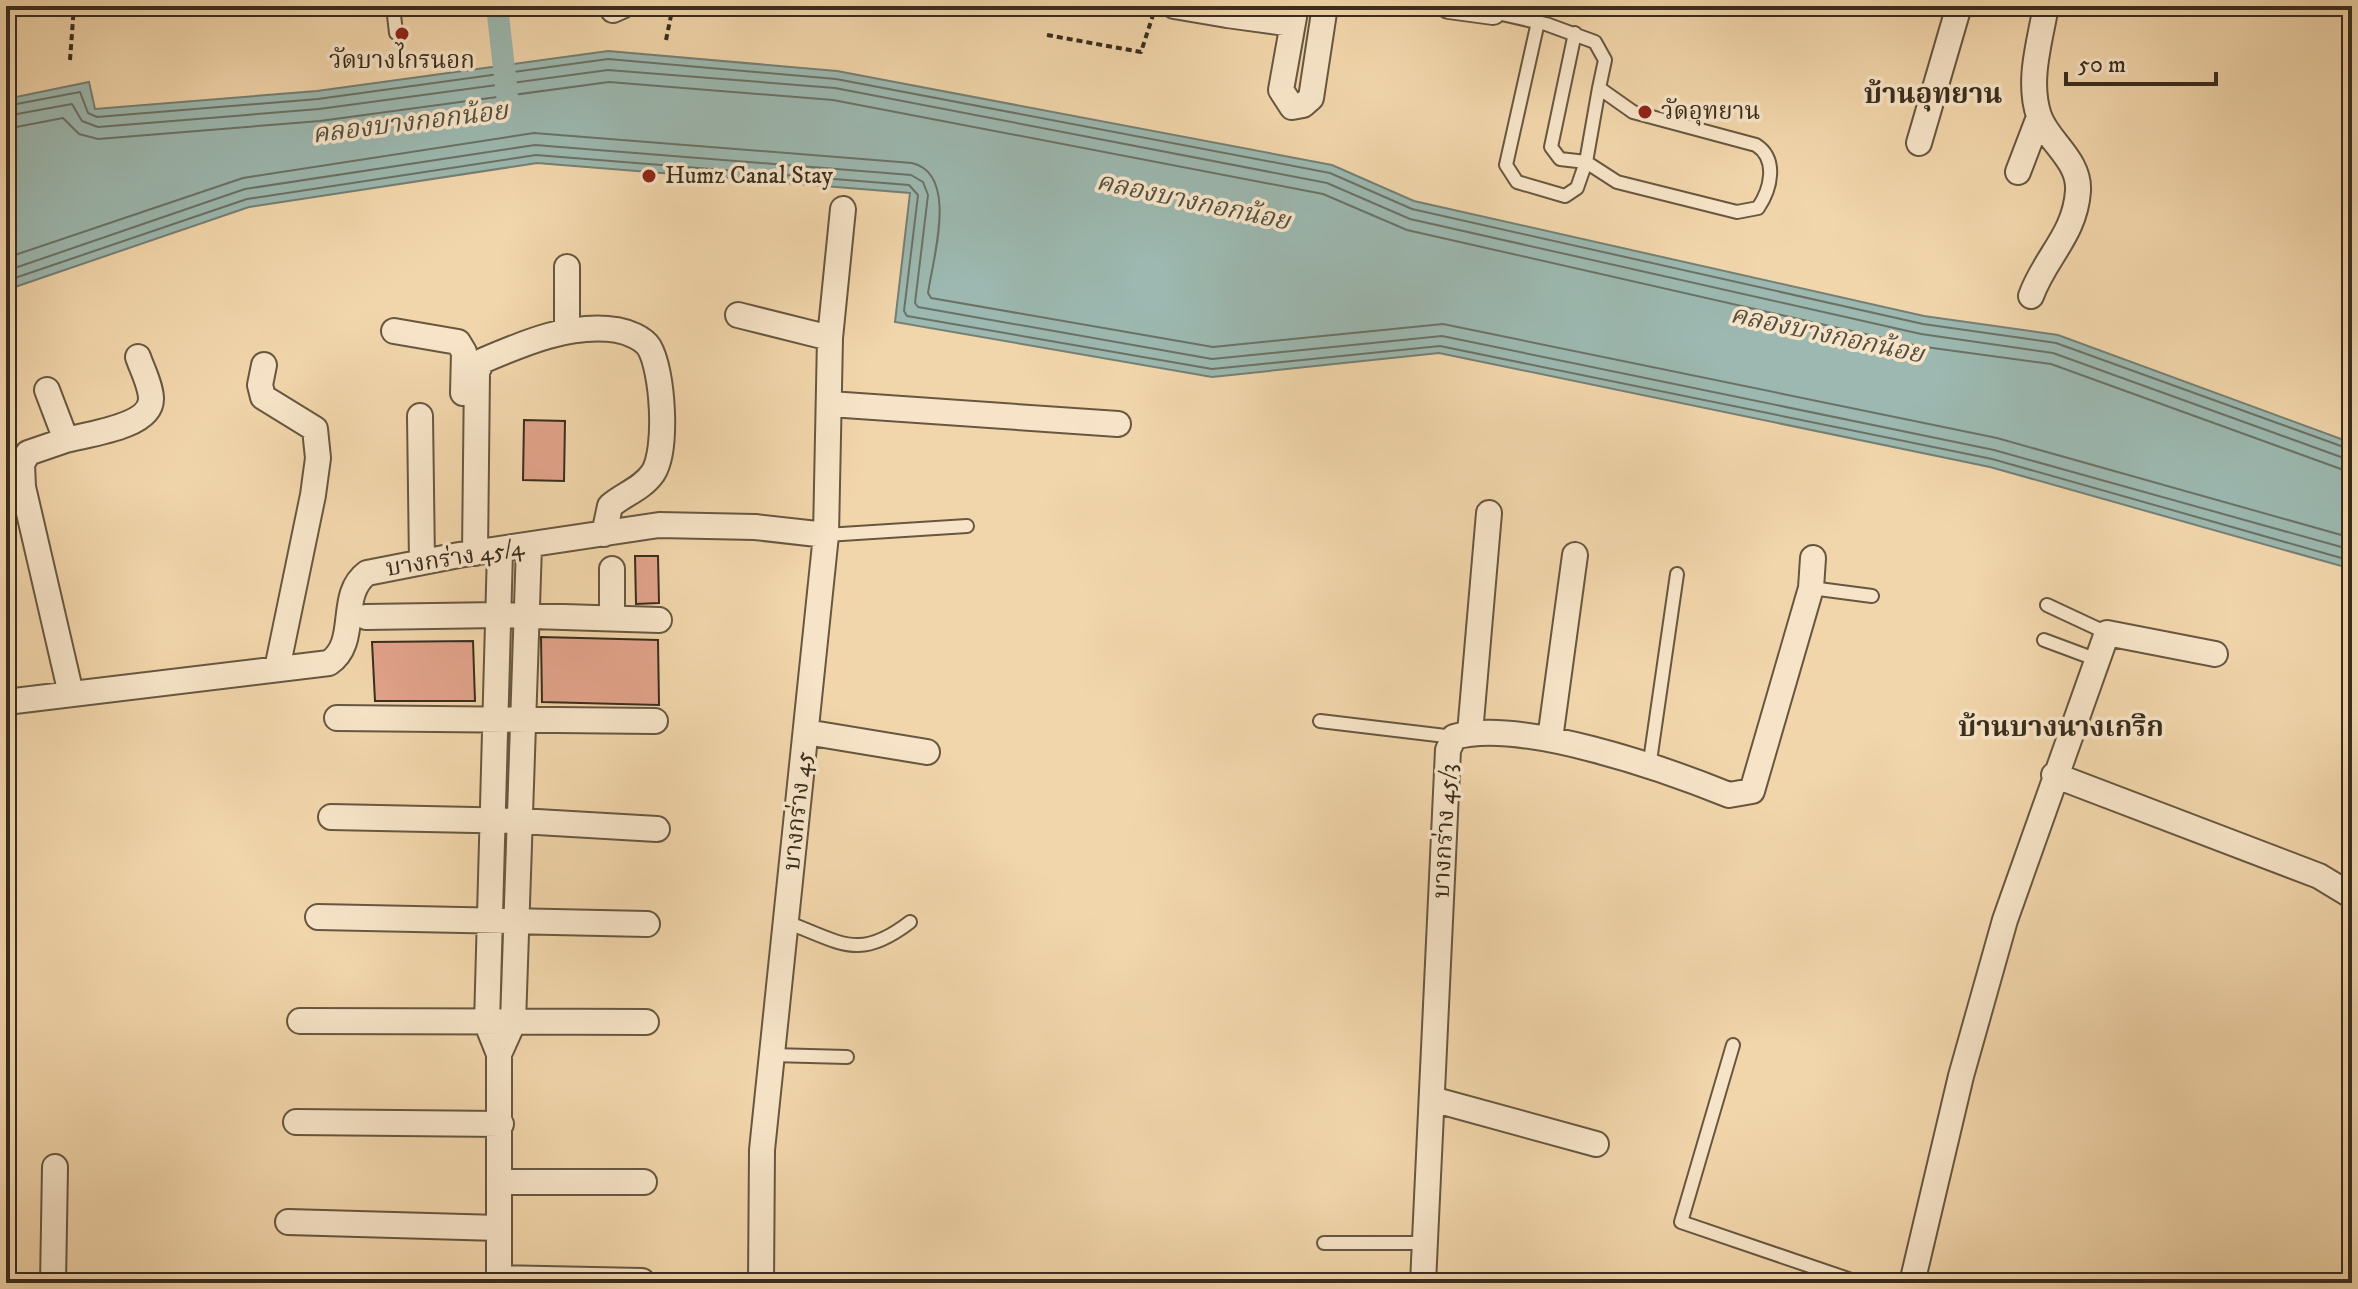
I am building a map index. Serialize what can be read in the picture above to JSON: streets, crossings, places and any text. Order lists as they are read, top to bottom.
{
  "streets": {
    "street": ["บางกร่าง 45/4", "บางกร่าง 45", "บางกร่าง 45/3"]
  },
  "crossings": [
    ["บางกร่าง 45/4", "บางกร่าง 45"]
  ],
  "districts": ["บ้านอุทยาน", "บ้านบางนางเกริก"],
  "water": ["คลองบางกอกน้อย"],
  "places": ["วัดบางไกรนอก", "วัดอุทยาน", "Humz Canal Stay"],
  "scale_bar": "50 m"
}
